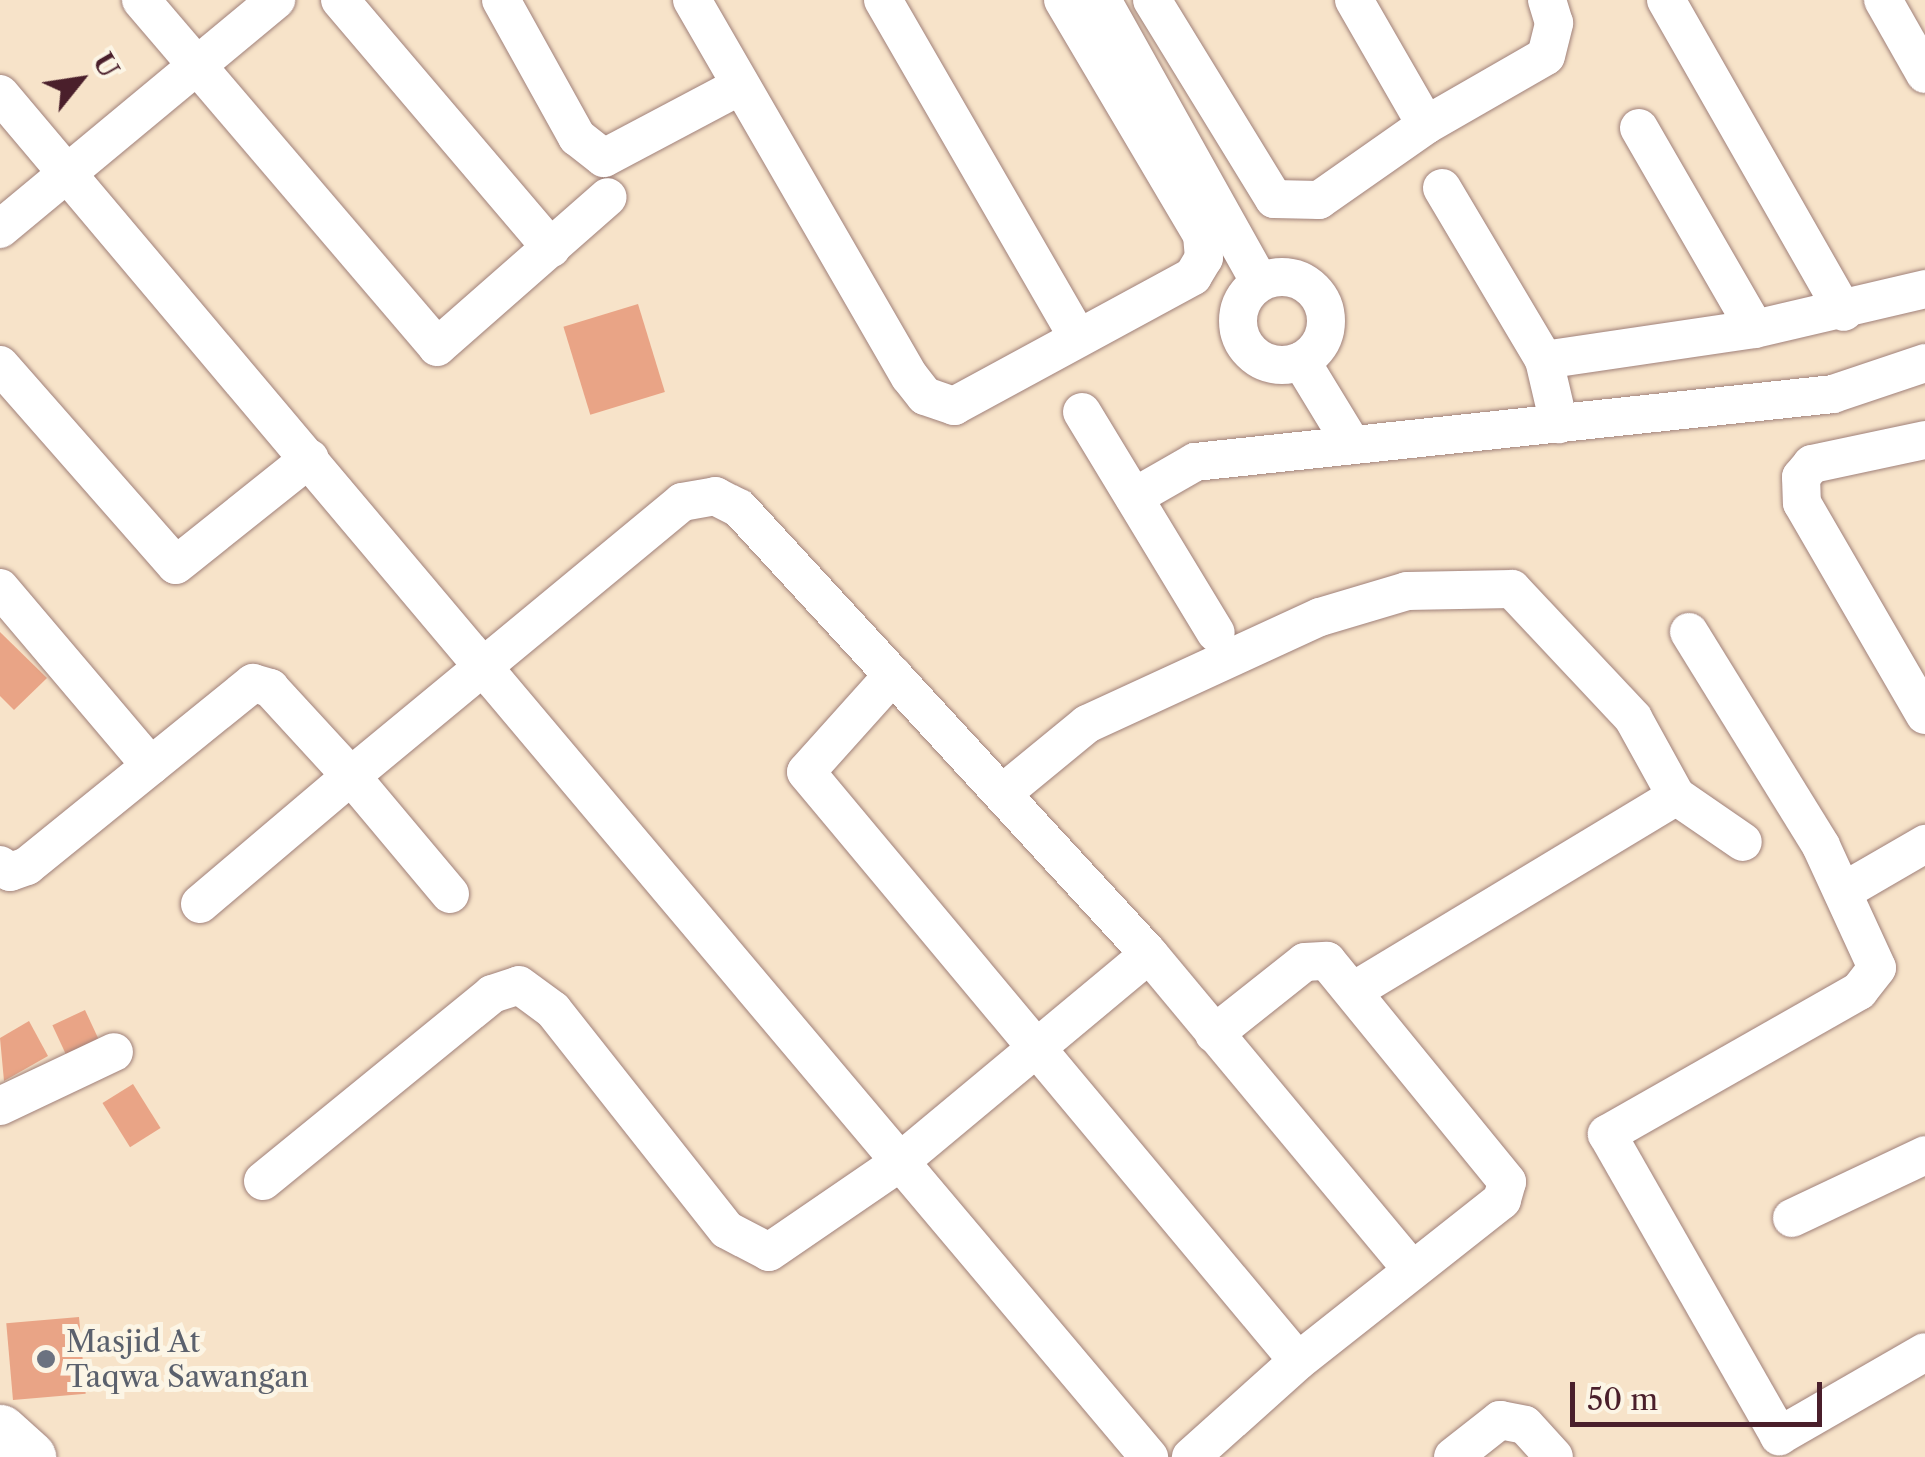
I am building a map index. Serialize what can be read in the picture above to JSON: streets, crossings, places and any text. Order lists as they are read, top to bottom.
{
  "places": ["Masjid At Taqwa Sawangan"],
  "scale_bar": "50 m",
  "north": "top right"
}
